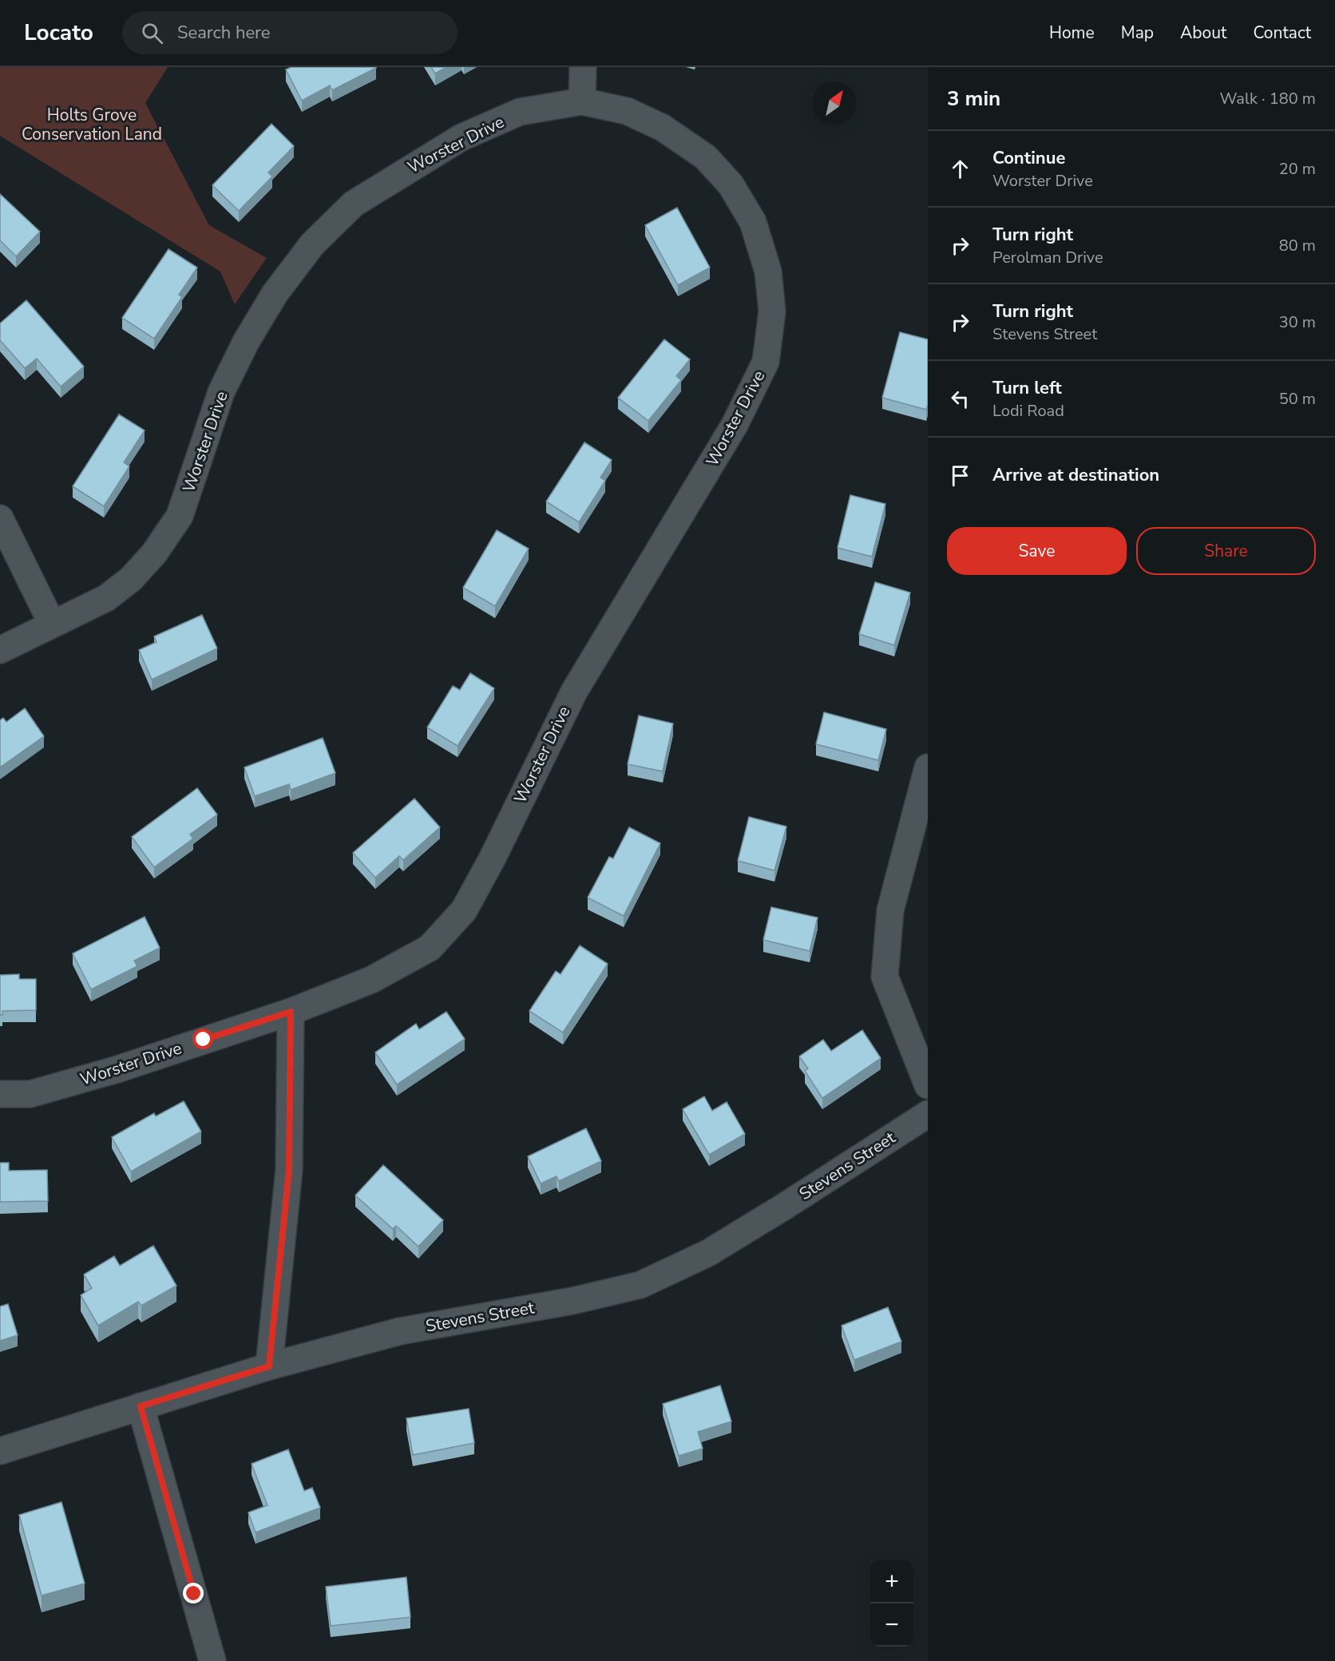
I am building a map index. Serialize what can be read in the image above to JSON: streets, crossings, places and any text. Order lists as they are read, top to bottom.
{
  "streets": {
    "street": ["Worster Drive", "Stevens Street"]
  },
  "parks": ["Holts Grove Conservation Land"],
  "north": "top right",
  "page": {
    "header": "Locato",
    "search": "Search here",
    "nav": [
      "Home",
      "Map",
      "About",
      "Contact"
    ],
    "heading": ["3 min", "Walk · 180 m"],
    "list": [
      ["Continue", "Worster Drive", "20 m"],
      ["Turn right", "Perolman Drive", "80 m"],
      ["Turn right", "Stevens Street", "30 m"],
      ["Turn left", "Lodi Road", "50 m"],
      "Arrive at destination"
    ],
    "buttons": ["Save", "Share"],
    "map_buttons": ["+", "−"]
  }
}
